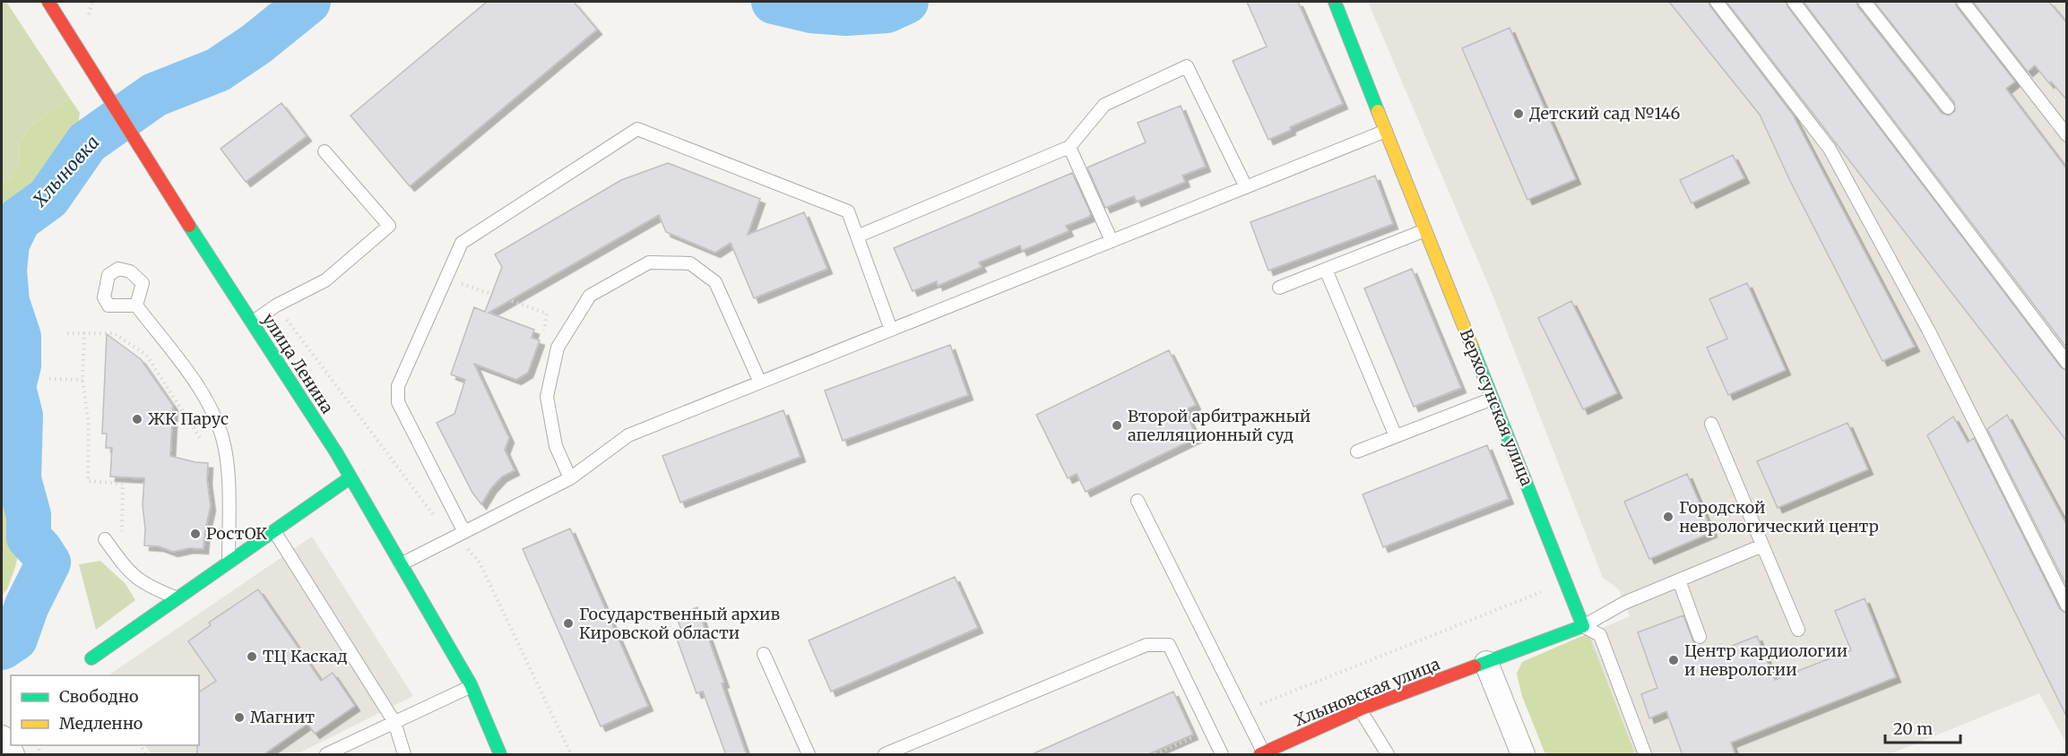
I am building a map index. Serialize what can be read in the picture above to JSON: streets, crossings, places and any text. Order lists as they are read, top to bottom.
{
  "streets": {
    "street": ["улица Ленина", "Верхосунская улица", "Хлыновская улица"]
  },
  "water": ["Хлыновка"],
  "places": [
    "Детский сад №146",
    "ЖК Парус",
    "Второй арбитражный апелляционный суд",
    "Городской неврологический центр",
    "РостОК",
    "Государственный архив Кировской области",
    "ТЦ Каскад",
    "Центр кардиологии и неврологии",
    "Магнит"
  ],
  "legend": ["Свободно", "Медленно"],
  "scale_bar": "20 m"
}
